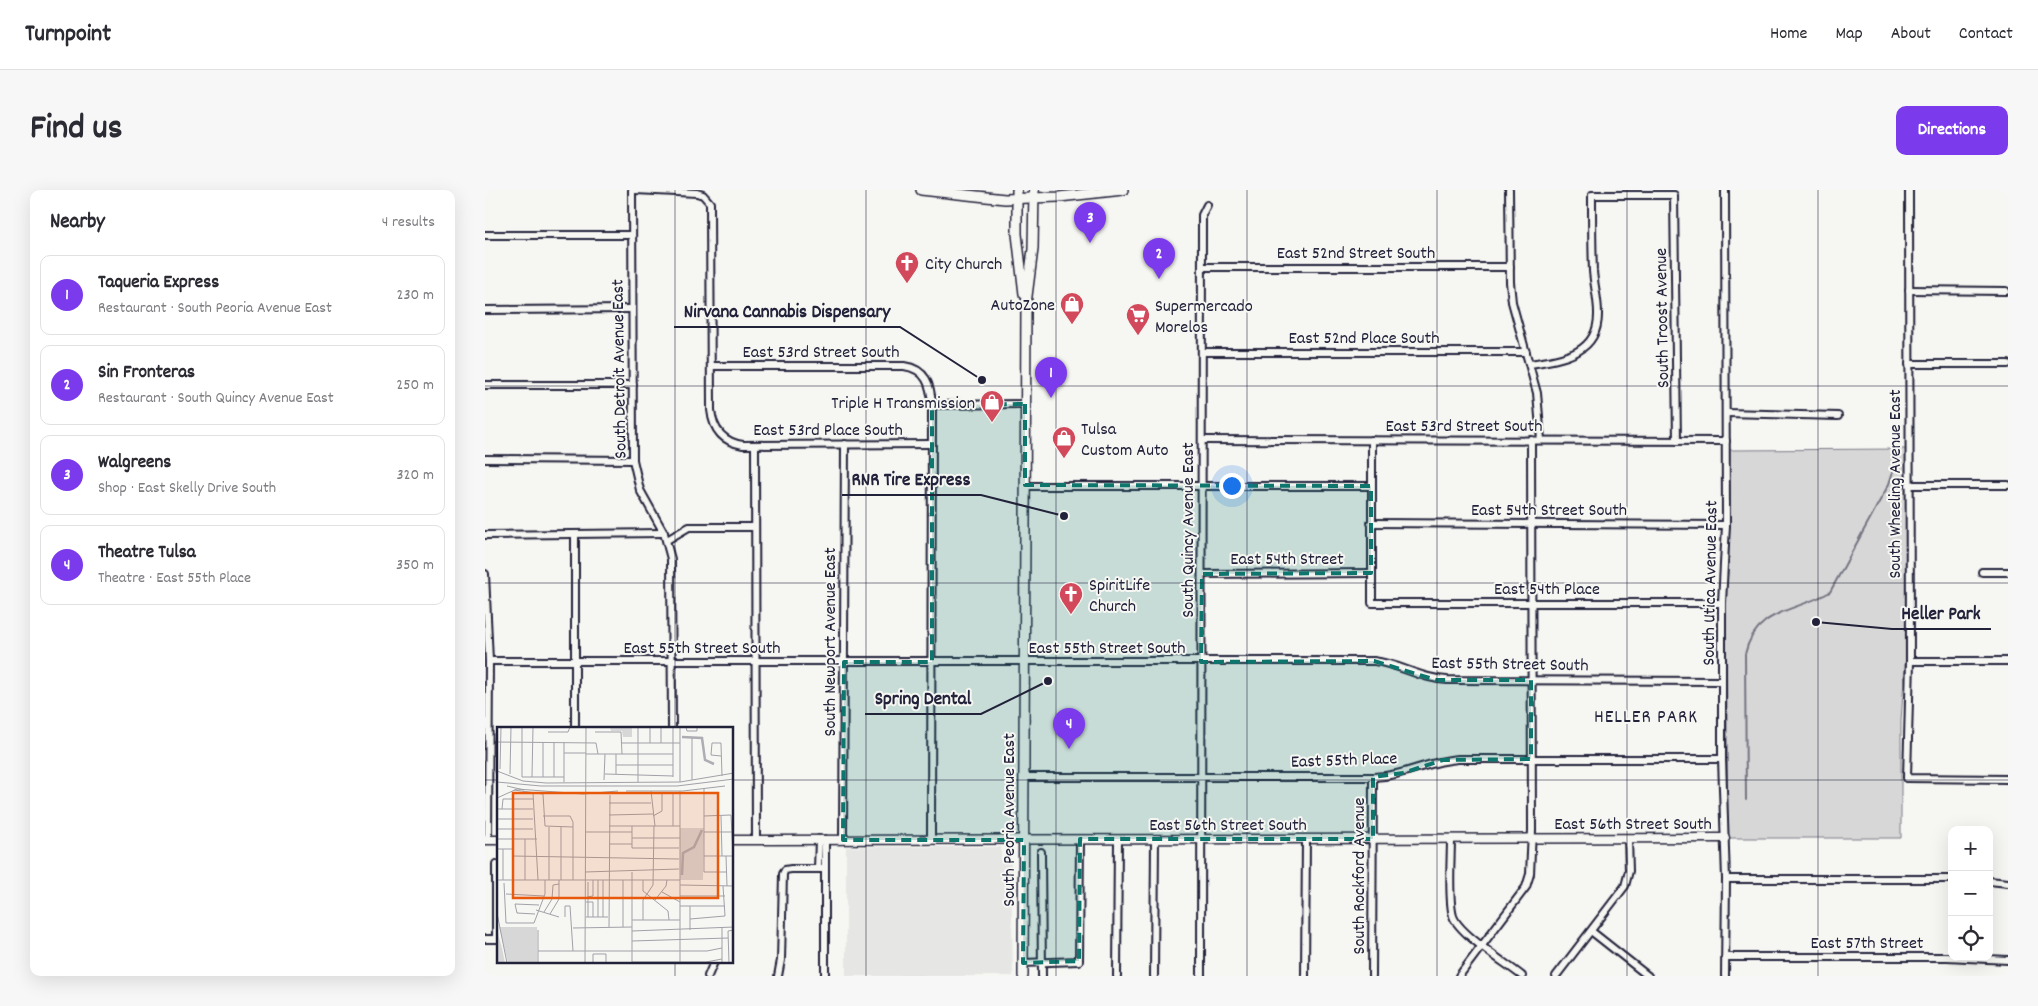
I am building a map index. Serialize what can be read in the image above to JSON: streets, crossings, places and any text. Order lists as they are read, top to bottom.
{
  "streets": {
    "main road": ["South Peoria Avenue East"],
    "street": [
      "East 52nd Street South",
      "South Troost Avenue",
      "East 52nd Place South",
      "East 53rd Street South",
      "South Detroit Avenue East",
      "East 53rd Place South",
      "South Wheeling Avenue East",
      "East 54th Street South",
      "South Quincy Avenue East",
      "East 54th Street",
      "South Utica Avenue East",
      "East 54th Place",
      "South Newport Avenue East",
      "East 55th Street South",
      "East 55th Place",
      "East 56th Street South",
      "South Rockford Avenue",
      "East 57th Street"
    ]
  },
  "crossings": [
    ["East 52nd Street South", "South Quincy Avenue East"],
    ["South Troost Avenue", "East 53rd Street South"],
    ["East 52nd Place South", "South Quincy Avenue East"],
    ["East 53rd Street South", "East 53rd Place South"],
    ["East 53rd Street South", "South Quincy Avenue East"],
    ["East 53rd Street South", "South Utica Avenue East"],
    ["East 53rd Street South", "East 55th Street South"],
    ["East 53rd Street South", "East 56th Street South"],
    ["South Detroit Avenue East", "East 55th Street South"],
    ["East 53rd Place South", "South Newport Avenue East"],
    ["East 54th Street South", "South Utica Avenue East"],
    ["South Quincy Avenue East", "East 54th Street"],
    ["South Quincy Avenue East", "East 55th Street South"],
    ["South Quincy Avenue East", "East 55th Place"],
    ["South Quincy Avenue East", "East 56th Street South"],
    ["East 54th Street", "East 54th Place"],
    ["South Utica Avenue East", "East 54th Place"],
    ["South Utica Avenue East", "East 55th Street South"],
    ["South Utica Avenue East", "East 55th Place"],
    ["South Utica Avenue East", "East 56th Street South"],
    ["South Utica Avenue East", "East 57th Street"],
    ["South Newport Avenue East", "East 55th Street South"],
    ["South Newport Avenue East", "East 56th Street South"],
    ["East 55th Street South", "South Peoria Avenue East"],
    ["East 55th Place", "South Peoria Avenue East"],
    ["East 55th Place", "South Rockford Avenue"],
    ["South Peoria Avenue East", "East 56th Street South"],
    ["East 56th Street South", "South Rockford Avenue"]
  ],
  "districts": ["HELLER PARK"],
  "places": {
    "church": ["City Church", "SpiritLife Church"],
    "shop": ["AutoZone", "Triple H Transmission", "Tulsa Custom Auto"],
    "supermarket": ["Supermercado Morelos"],
    "other": [
      "Nirvana Cannabis Dispensary",
      "RNR Tire Express",
      "Heller Park",
      "Spring Dental"
    ]
  },
  "page": {
    "header": "Turnpoint",
    "nav": [
      "Home",
      "Map",
      "About",
      "Contact"
    ],
    "title": "Find us",
    "buttons": "Directions",
    "heading": ["Nearby", "4 results"],
    "pins": [
      "3",
      "2",
      "1",
      "4"
    ],
    "list": [
      {
        "mark": "1",
        "name": "Taqueria Express",
        "note": "Restaurant · South Peoria Avenue East",
        "value": "230 m"
      },
      {
        "mark": "2",
        "name": "Sin Fronteras",
        "note": "Restaurant · South Quincy Avenue East",
        "value": "250 m"
      },
      {
        "mark": "3",
        "name": "Walgreens",
        "note": "Shop · East Skelly Drive South",
        "value": "320 m"
      },
      {
        "mark": "4",
        "name": "Theatre Tulsa",
        "note": "Theatre · East 55th Place",
        "value": "350 m"
      }
    ],
    "map_buttons": ["+", "−"]
  }
}
